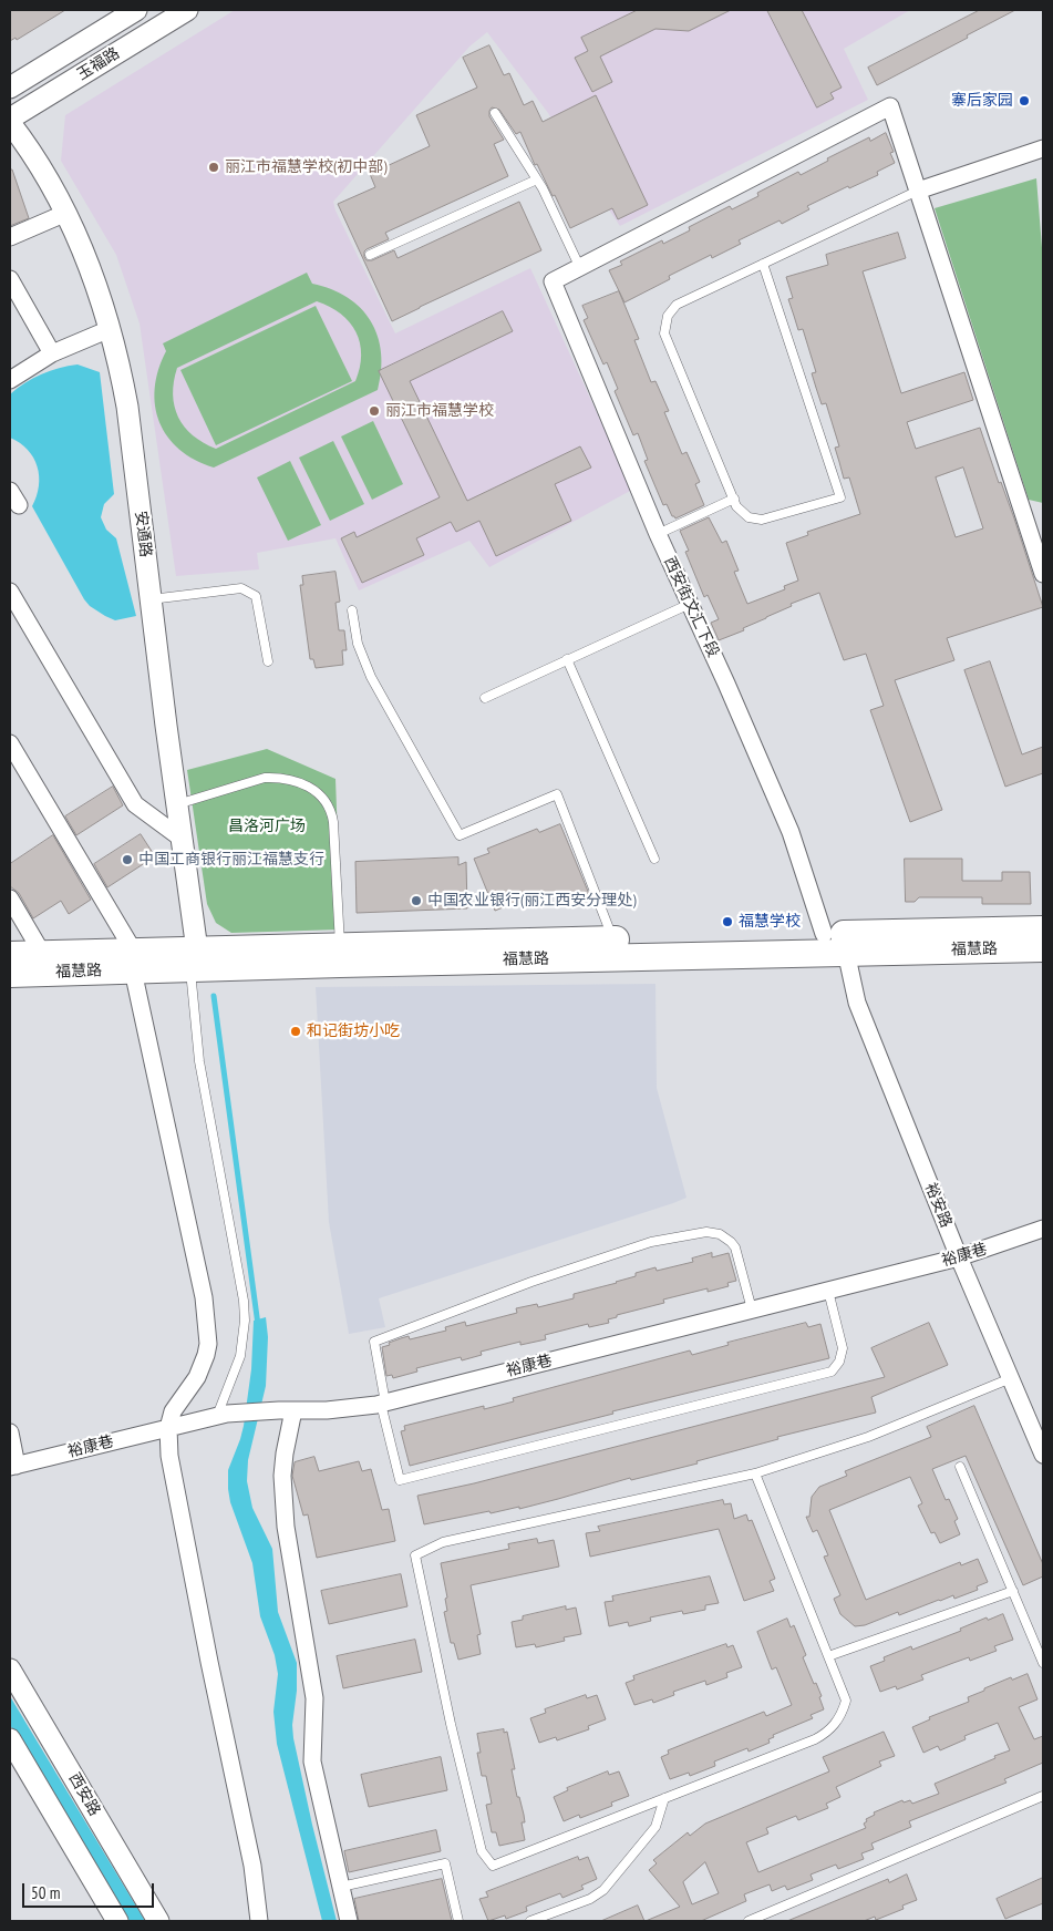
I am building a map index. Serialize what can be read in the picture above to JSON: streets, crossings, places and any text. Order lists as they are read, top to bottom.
{
  "streets": {
    "main road": ["福慧路"],
    "street": [
      "玉福路",
      "安通路",
      "西安街文汇下段",
      "裕安路",
      "裕康巷",
      "西安路"
    ]
  },
  "crossings": [
    ["安通路", "福慧路"],
    ["西安街文汇下段", "福慧路"],
    ["福慧路", "裕安路"],
    ["裕安路", "裕康巷"]
  ],
  "parks": ["昌洛河广场"],
  "places": [
    "寨后家园",
    "丽江市福慧学校(初中部)",
    "丽江市福慧学校",
    "中国工商银行丽江福慧支行",
    "中国农业银行(丽江西安分理处)",
    "福慧学校",
    "和记街坊小吃"
  ],
  "scale_bar": "50 m"
}
